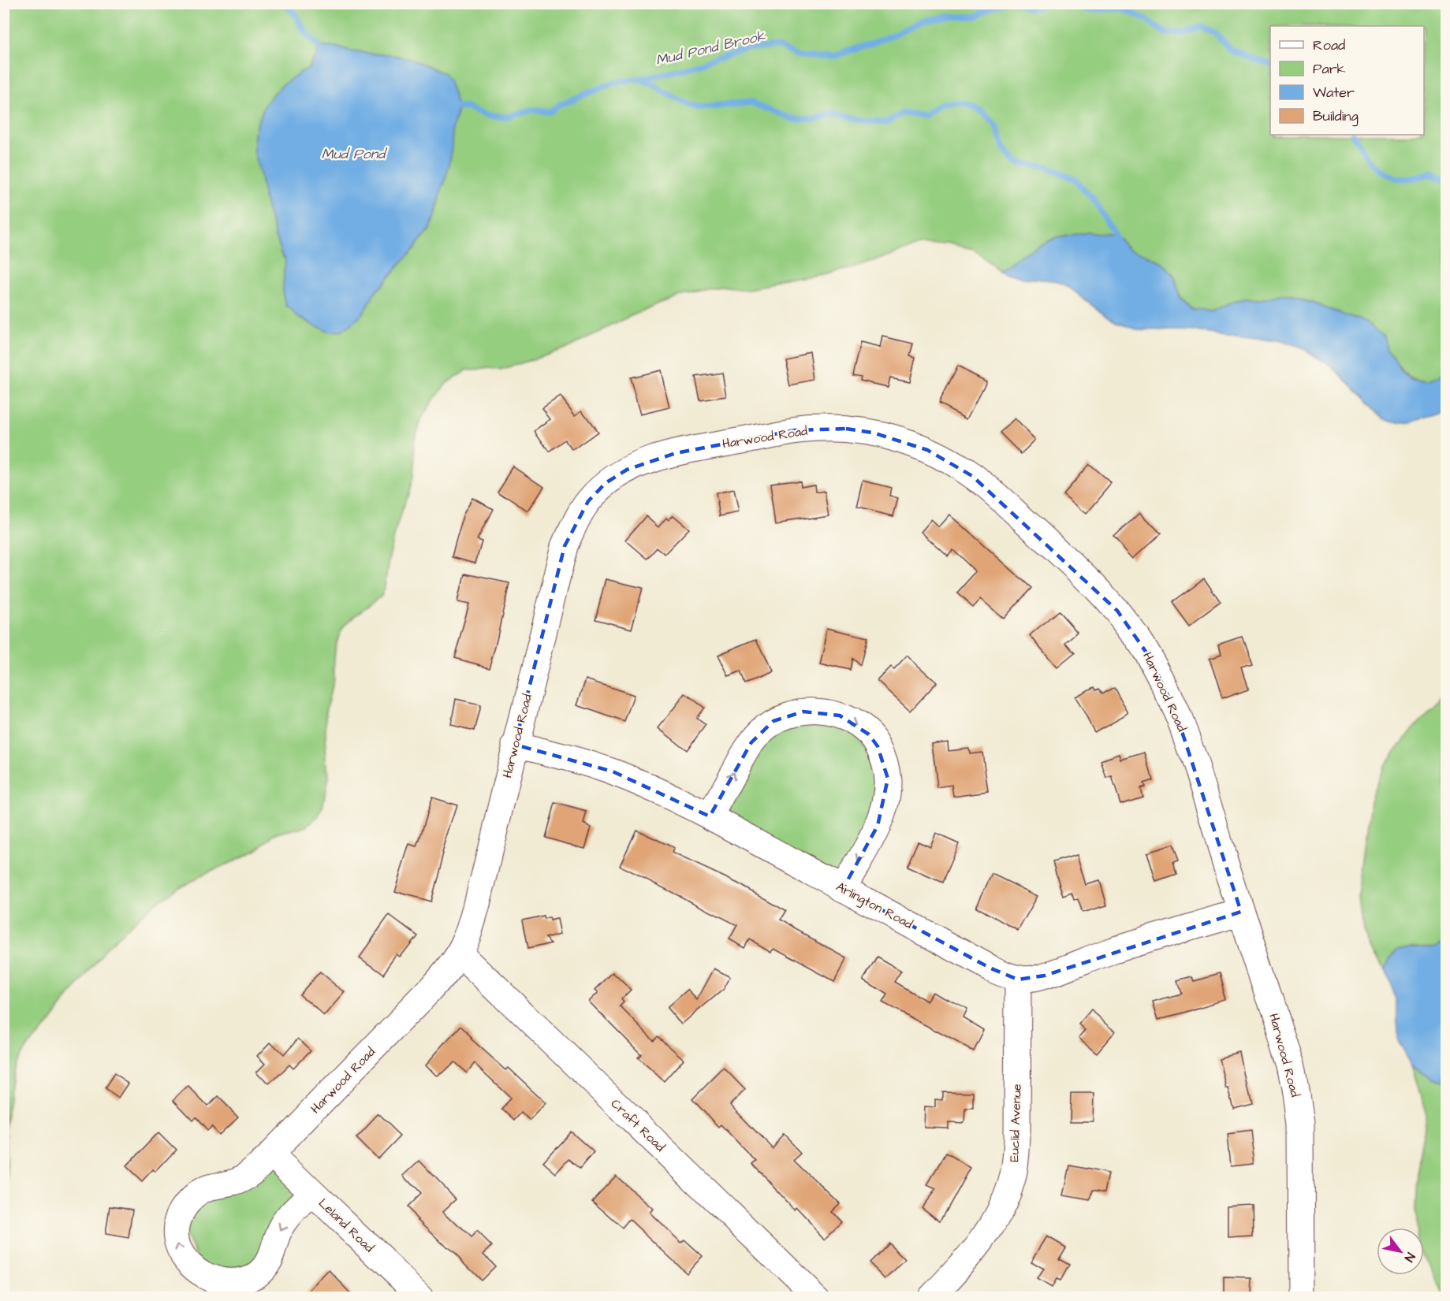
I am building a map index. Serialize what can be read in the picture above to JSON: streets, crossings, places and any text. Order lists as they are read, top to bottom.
{
  "streets": {
    "street": [
      "Harwood Road",
      "Arlington Road",
      "Euclid Avenue",
      "Craft Road",
      "Leland Road"
    ]
  },
  "crossings": [
    ["Harwood Road", "Arlington Road"],
    ["Harwood Road", "Craft Road"],
    ["Harwood Road", "Leland Road"],
    ["Arlington Road", "Euclid Avenue"]
  ],
  "water": ["Mud Pond Brook", "Mud Pond"],
  "legend": [
    "Road",
    "Park",
    "Water",
    "Building"
  ],
  "north": "bottom right"
}
